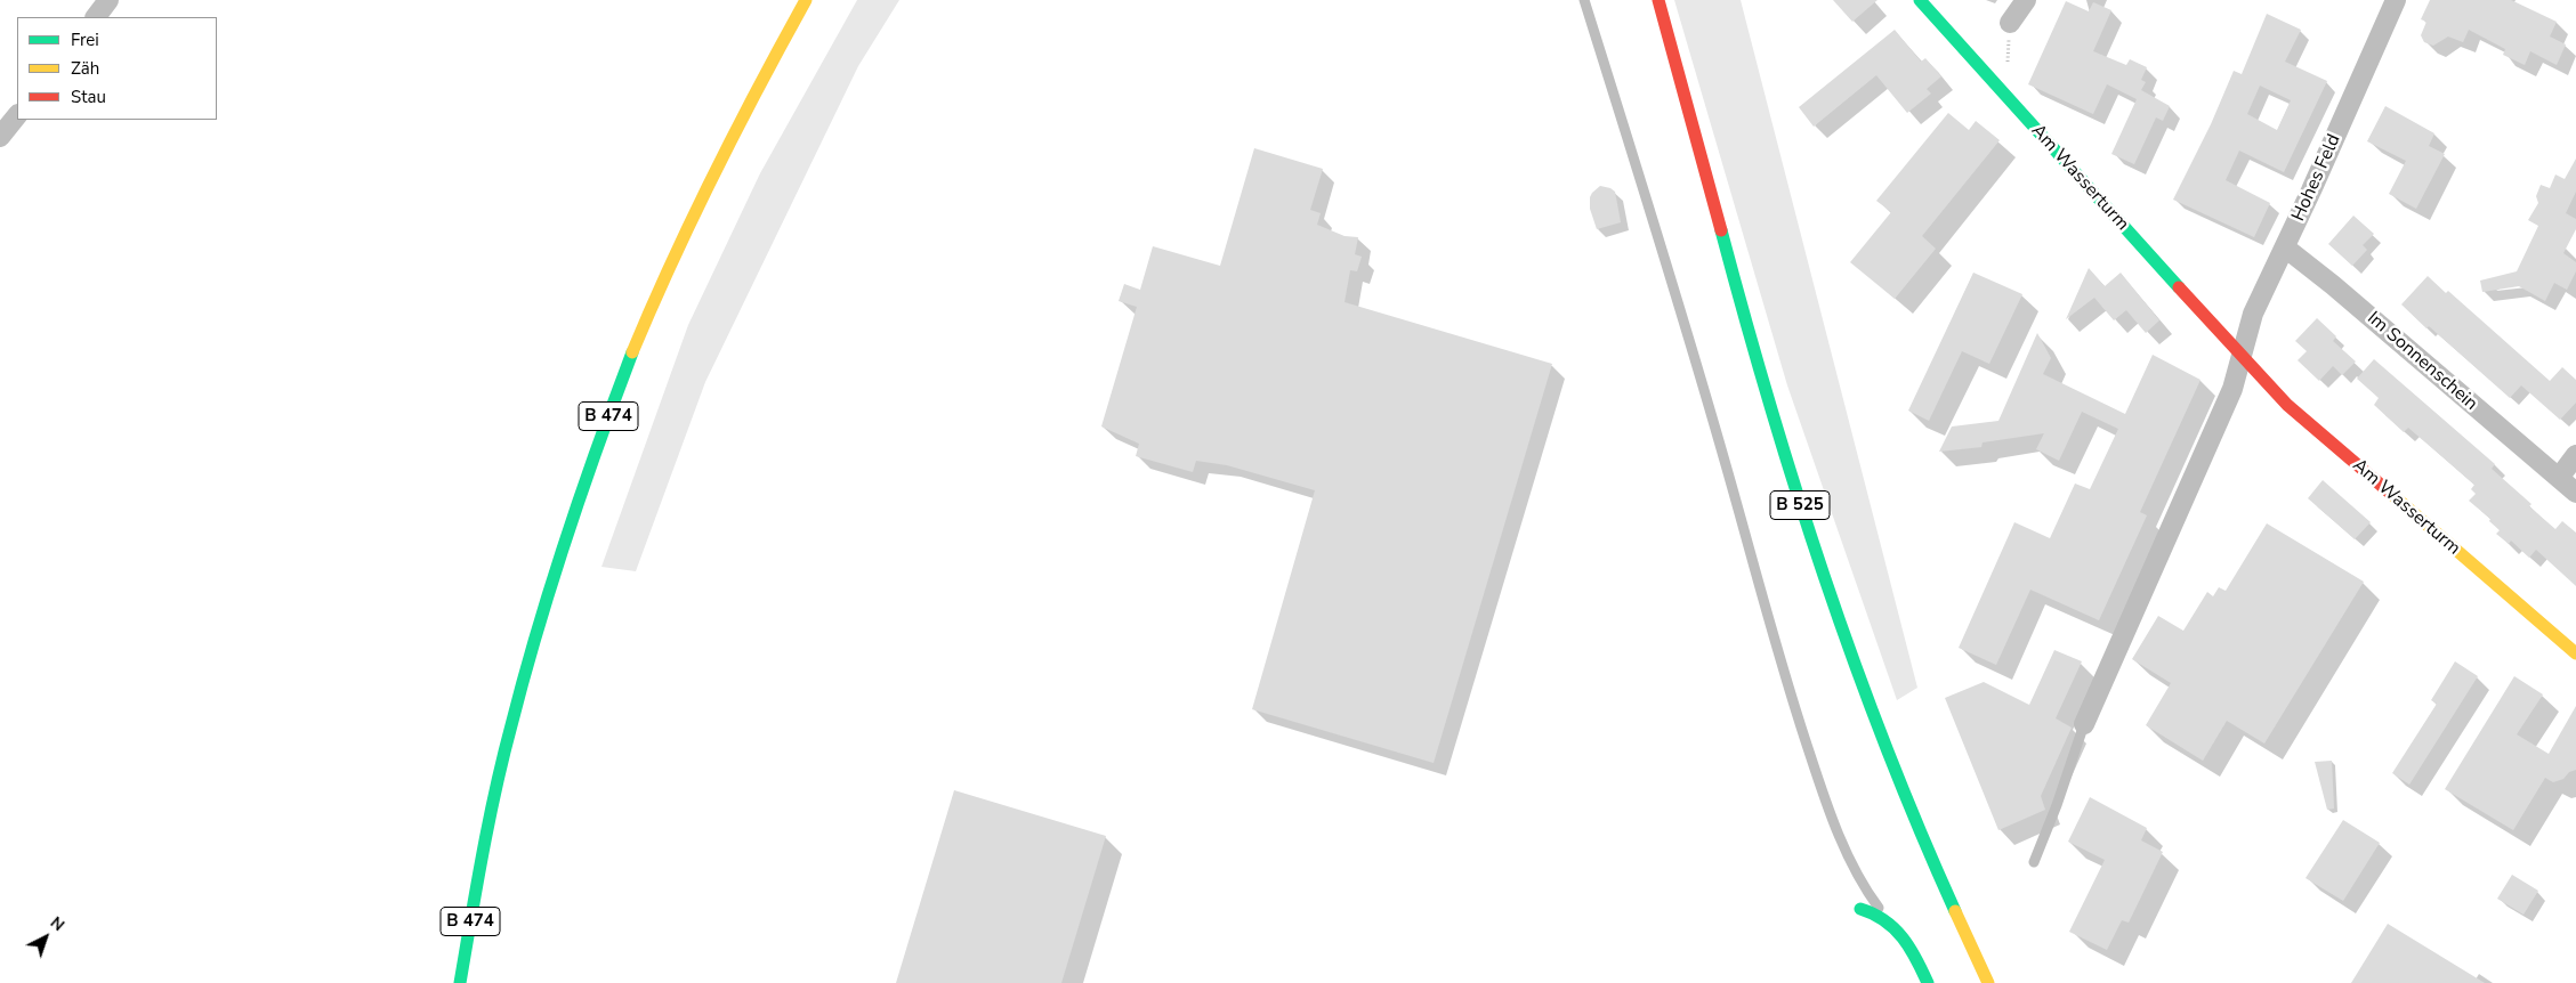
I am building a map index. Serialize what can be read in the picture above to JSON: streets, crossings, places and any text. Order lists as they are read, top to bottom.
{
  "streets": {
    "main road": ["Am Wasserturm", "B 474", "B 525"],
    "street": ["Hohes Feld", "Im Sonnenschein"]
  },
  "crossings": [
    ["Am Wasserturm", "Hohes Feld"],
    ["Hohes Feld", "Im Sonnenschein"]
  ],
  "legend": ["Frei", "Zäh", "Stau"],
  "north": "top right"
}
